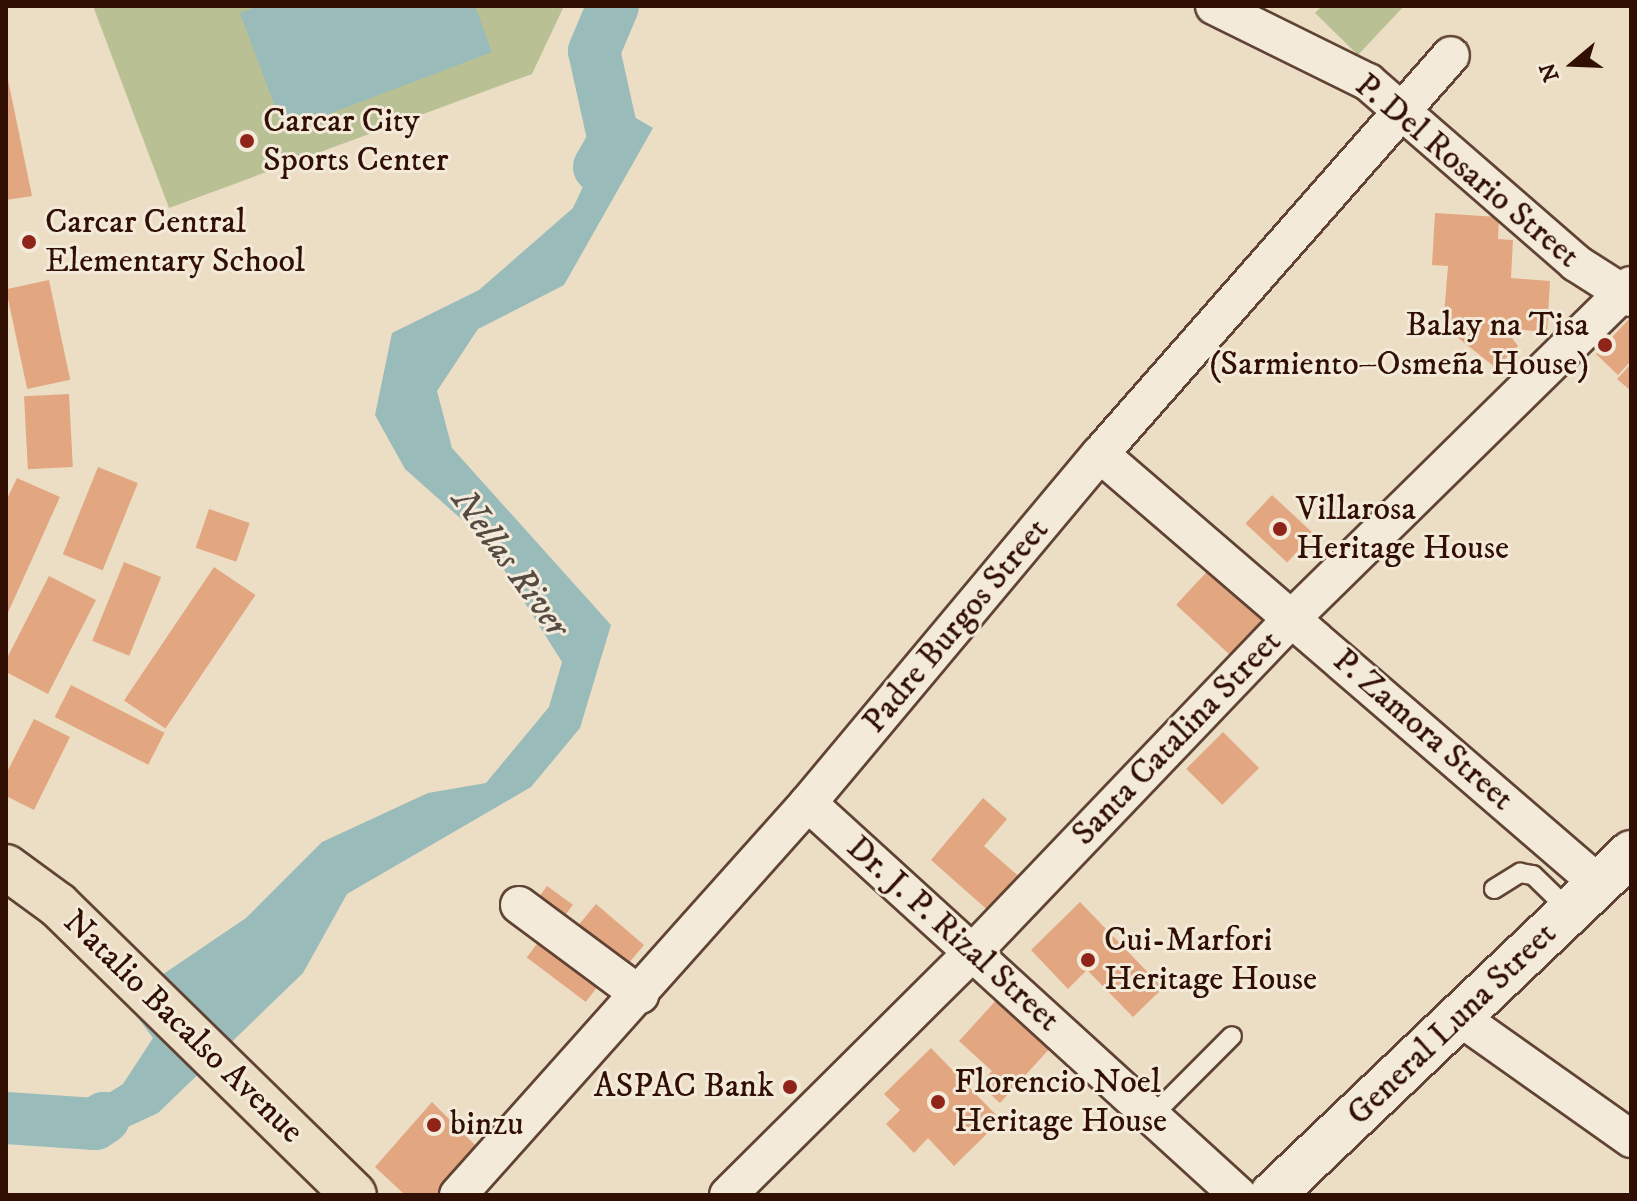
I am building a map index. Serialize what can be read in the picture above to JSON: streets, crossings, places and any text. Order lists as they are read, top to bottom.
{
  "streets": {
    "highway": ["Natalio Bacalso Avenue"],
    "street": [
      "P. Del Rosario Street",
      "Padre Burgos Street",
      "P. Zamora Street",
      "Santa Catalina Street",
      "Dr. J. P. Rizal Street",
      "General Luna Street"
    ]
  },
  "crossings": [
    ["P. Del Rosario Street", "Padre Burgos Street"],
    ["P. Del Rosario Street", "Santa Catalina Street"],
    ["Padre Burgos Street", "P. Zamora Street"],
    ["Padre Burgos Street", "Dr. J. P. Rizal Street"],
    ["P. Zamora Street", "Santa Catalina Street"],
    ["P. Zamora Street", "General Luna Street"],
    ["Santa Catalina Street", "Dr. J. P. Rizal Street"]
  ],
  "water": ["Nellas River"],
  "places": [
    "Carcar City Sports Center",
    "Carcar Central Elementary School",
    "Balay na Tisa (Sarmiento–Osmeña House)",
    "Villarosa Heritage House",
    "Cui-Marfori Heritage House",
    "ASPAC Bank",
    "Florencio Noel Heritage House",
    "binzu"
  ],
  "north": "left"
}
